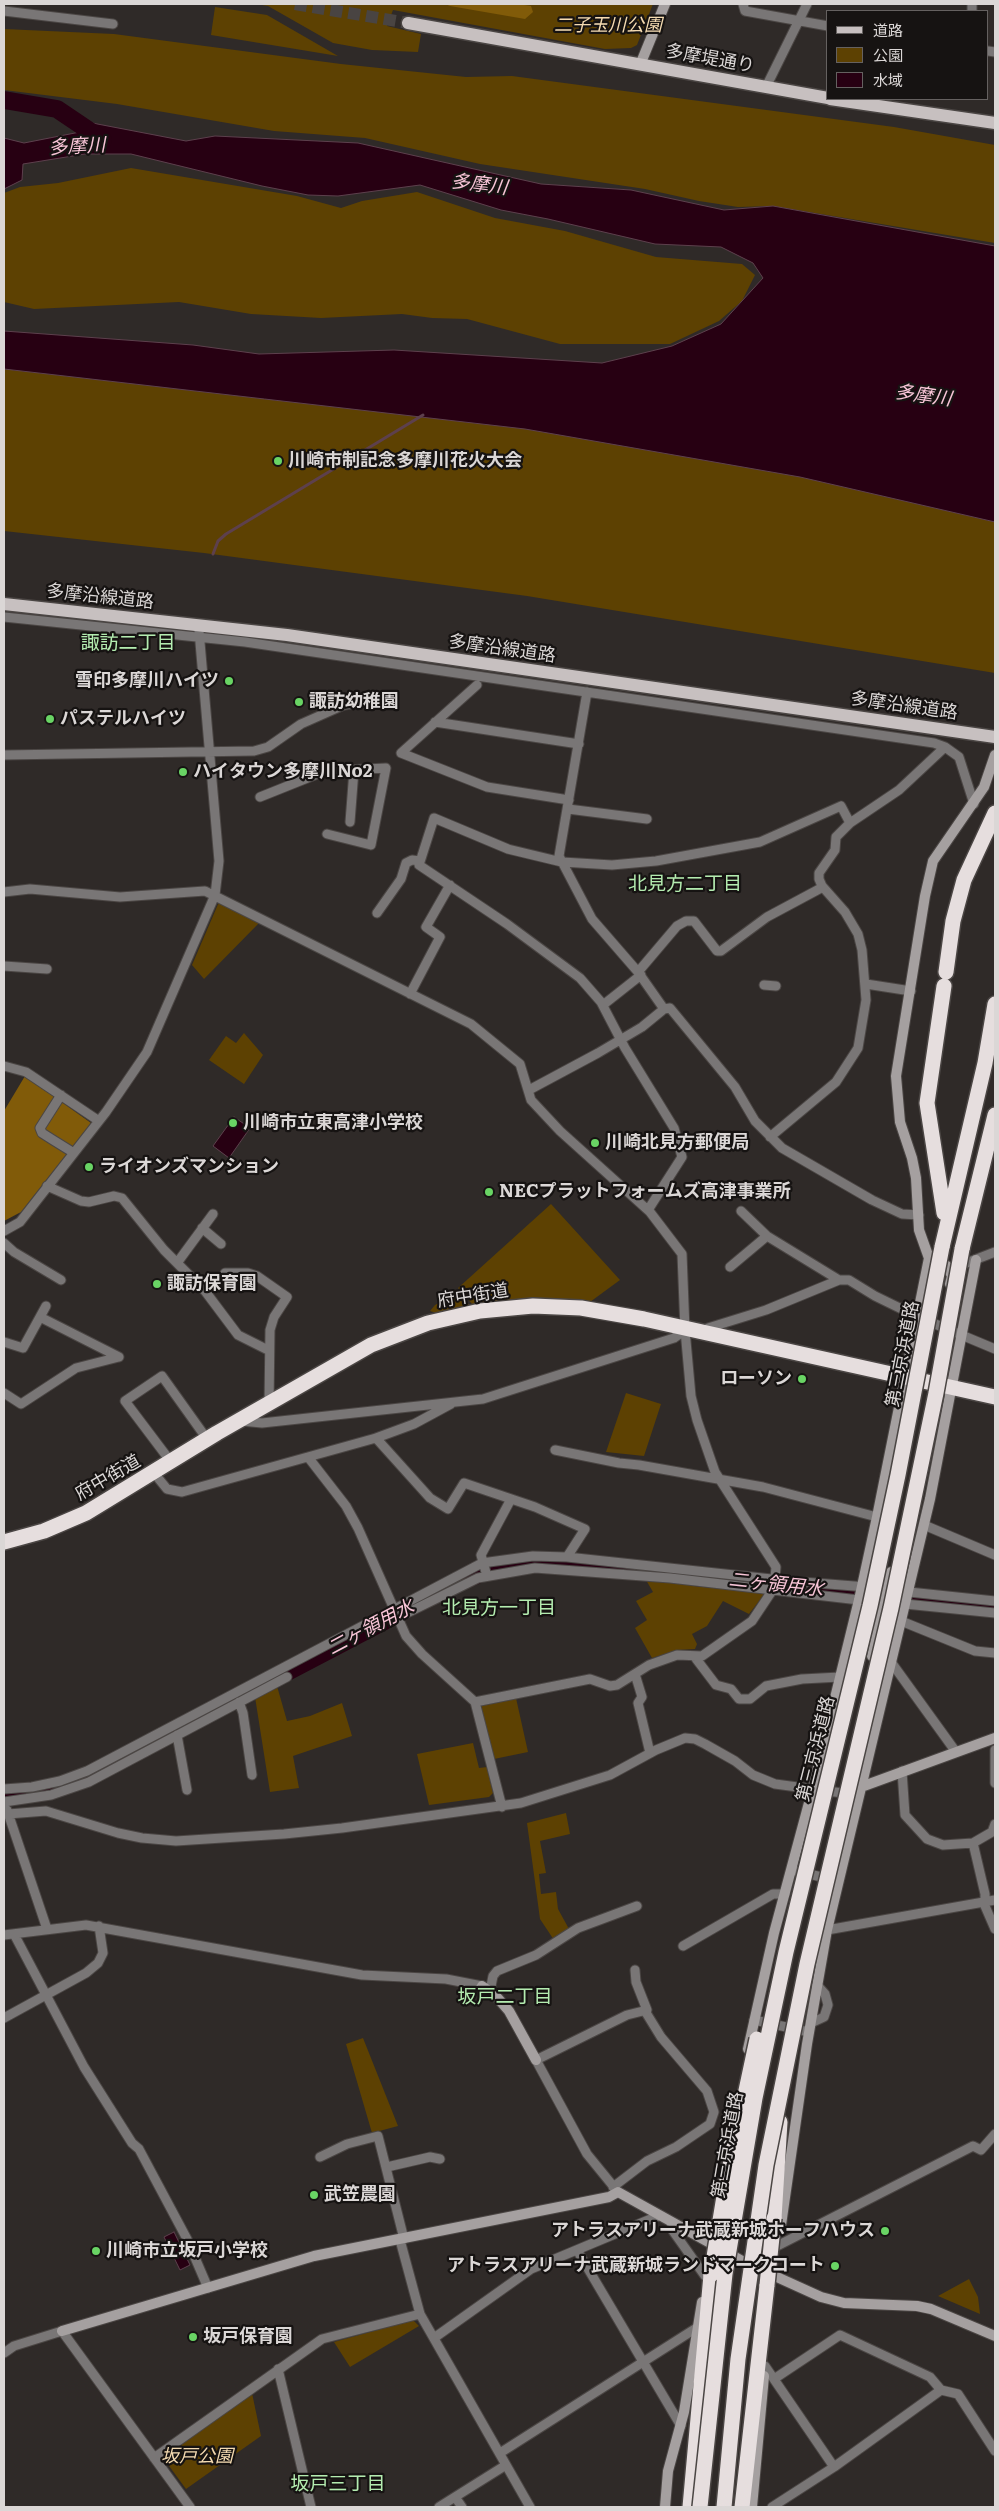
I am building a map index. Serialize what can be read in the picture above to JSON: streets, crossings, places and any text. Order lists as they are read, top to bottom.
{
  "streets": {
    "highway": ["府中街道", "第三京浜道路"],
    "main road": ["多摩堤通り", "多摩沿線道路"]
  },
  "districts": [
    "諏訪二丁目",
    "北見方二丁目",
    "北見方一丁目",
    "坂戸二丁目",
    "坂戸三丁目"
  ],
  "water": ["多摩川", "二ヶ領用水"],
  "parks": ["二子玉川公園", "坂戸公園"],
  "places": [
    "川崎市制記念多摩川花火大会",
    "雪印多摩川ハイツ",
    "諏訪幼稚園",
    "パステルハイツ",
    "ハイタウン多摩川No2",
    "川崎市立東高津小学校",
    "川崎北見方郵便局",
    "ライオンズマンション",
    "NECプラットフォームズ高津事業所",
    "諏訪保育園",
    "ローソン",
    "武笠農園",
    "アトラスアリーナ武蔵新城ホーフハウス",
    "川崎市立坂戸小学校",
    "アトラスアリーナ武蔵新城ランドマークコート",
    "坂戸保育園"
  ],
  "legend": ["道路", "公園", "水域"]
}
